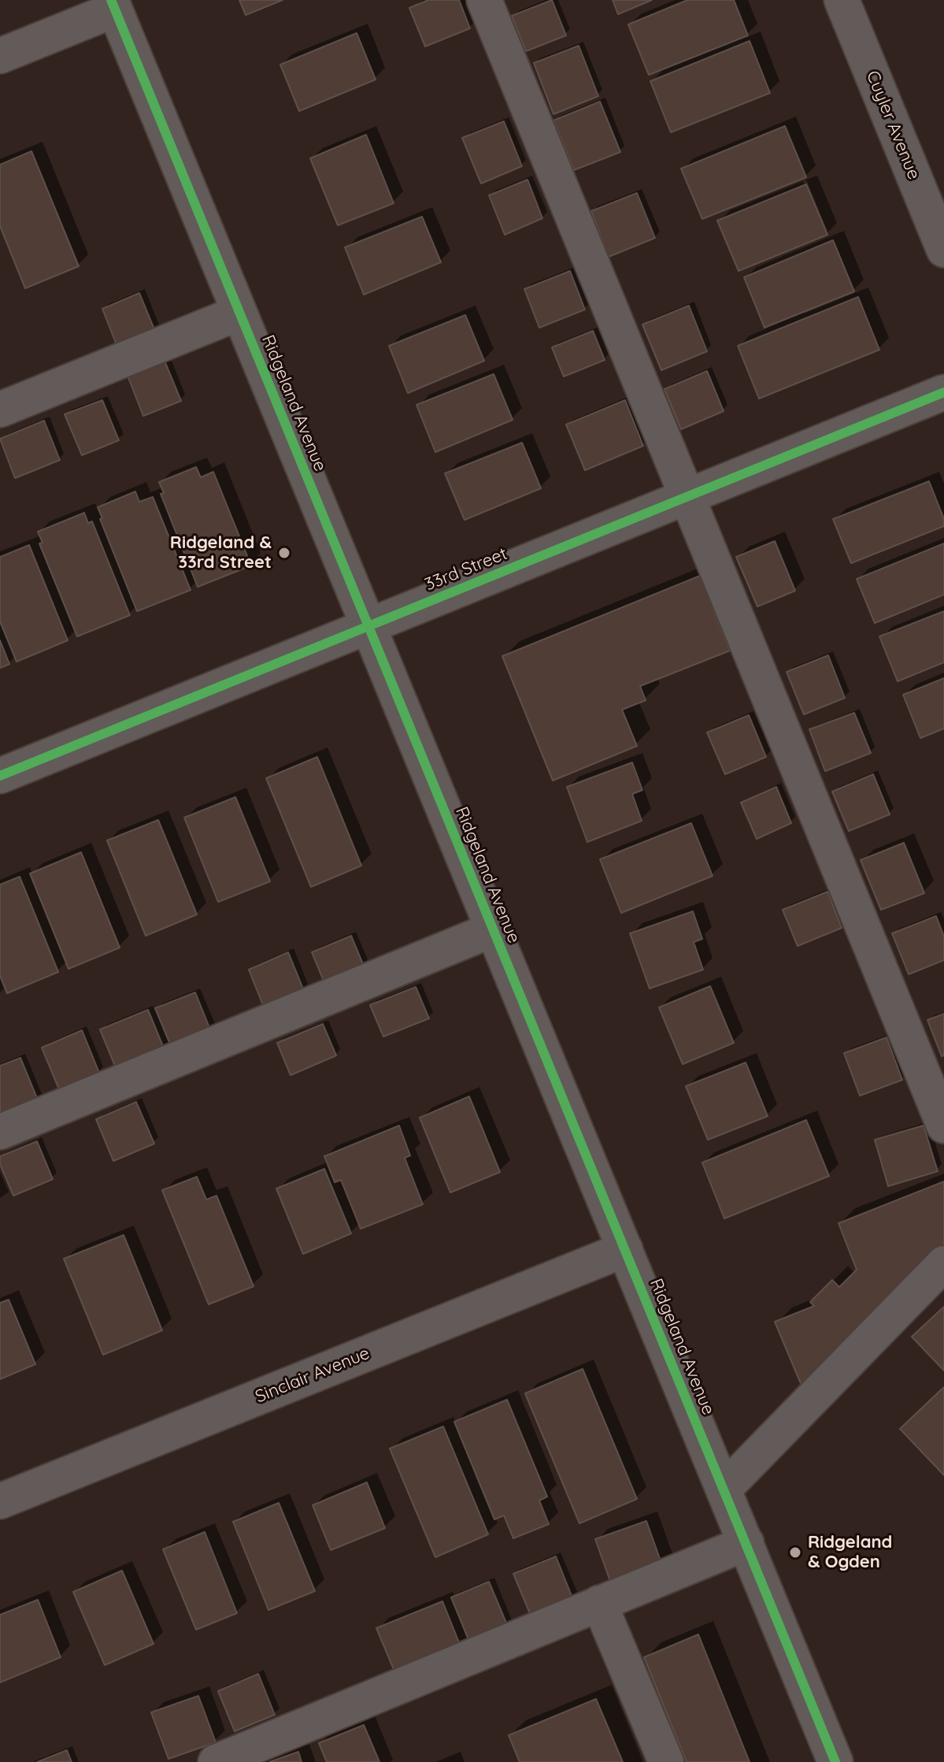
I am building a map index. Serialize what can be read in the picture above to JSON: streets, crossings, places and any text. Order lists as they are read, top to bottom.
{
  "streets": {
    "street": [
      "Cuyler Avenue",
      "Ridgeland Avenue",
      "33rd Street",
      "Sinclair Avenue"
    ]
  },
  "crossings": [
    ["Ridgeland Avenue", "33rd Street"],
    ["Ridgeland Avenue", "Sinclair Avenue"]
  ],
  "places": ["Ridgeland & 33rd Street", "Ridgeland & Ogden"]
}
